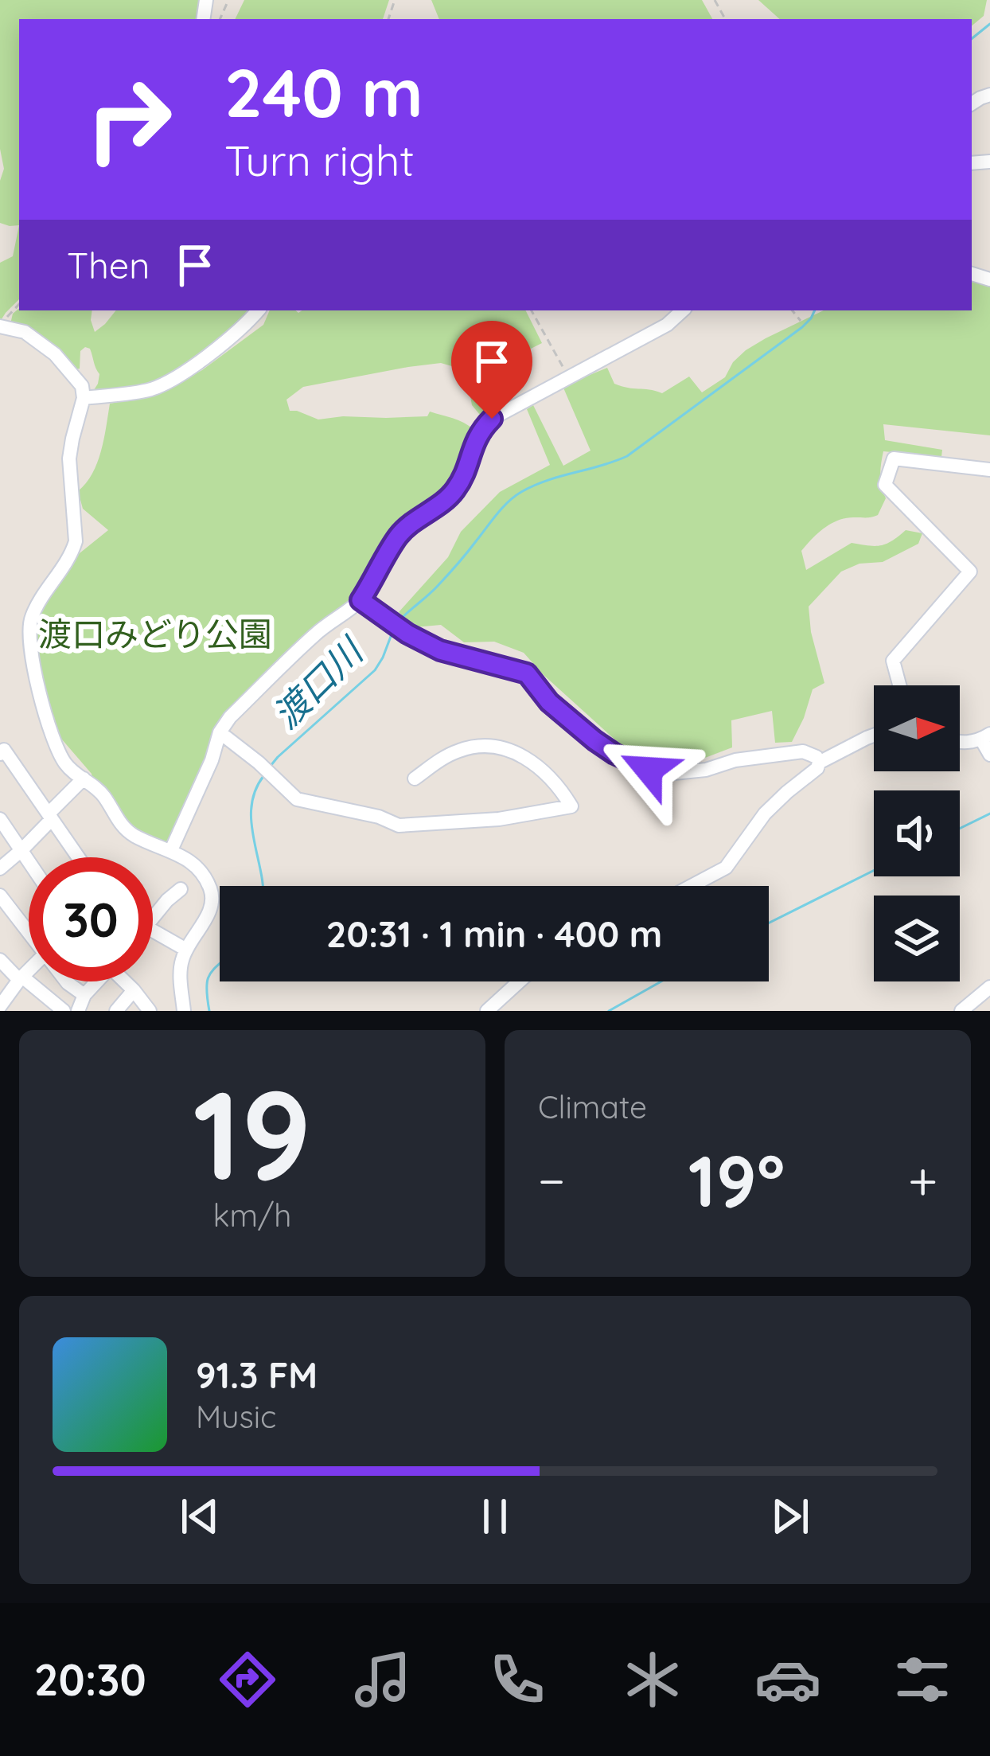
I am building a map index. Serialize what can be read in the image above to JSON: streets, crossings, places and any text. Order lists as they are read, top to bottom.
{
  "water": ["渡口川"],
  "parks": ["渡口みどり公園"],
  "north": "right",
  "page": {
    "turn": ["240 m", "Turn right"],
    "then": "Then",
    "limit": "30",
    "trip": "20:31 · 1 min · 400 m",
    "tile": [
      ["19", "km/h"],
      "Climate"
    ],
    "heat": ["−", "19°", "+"],
    "song": ["91.3 FM", "Music"],
    "tabs": "20:30"
  }
}
